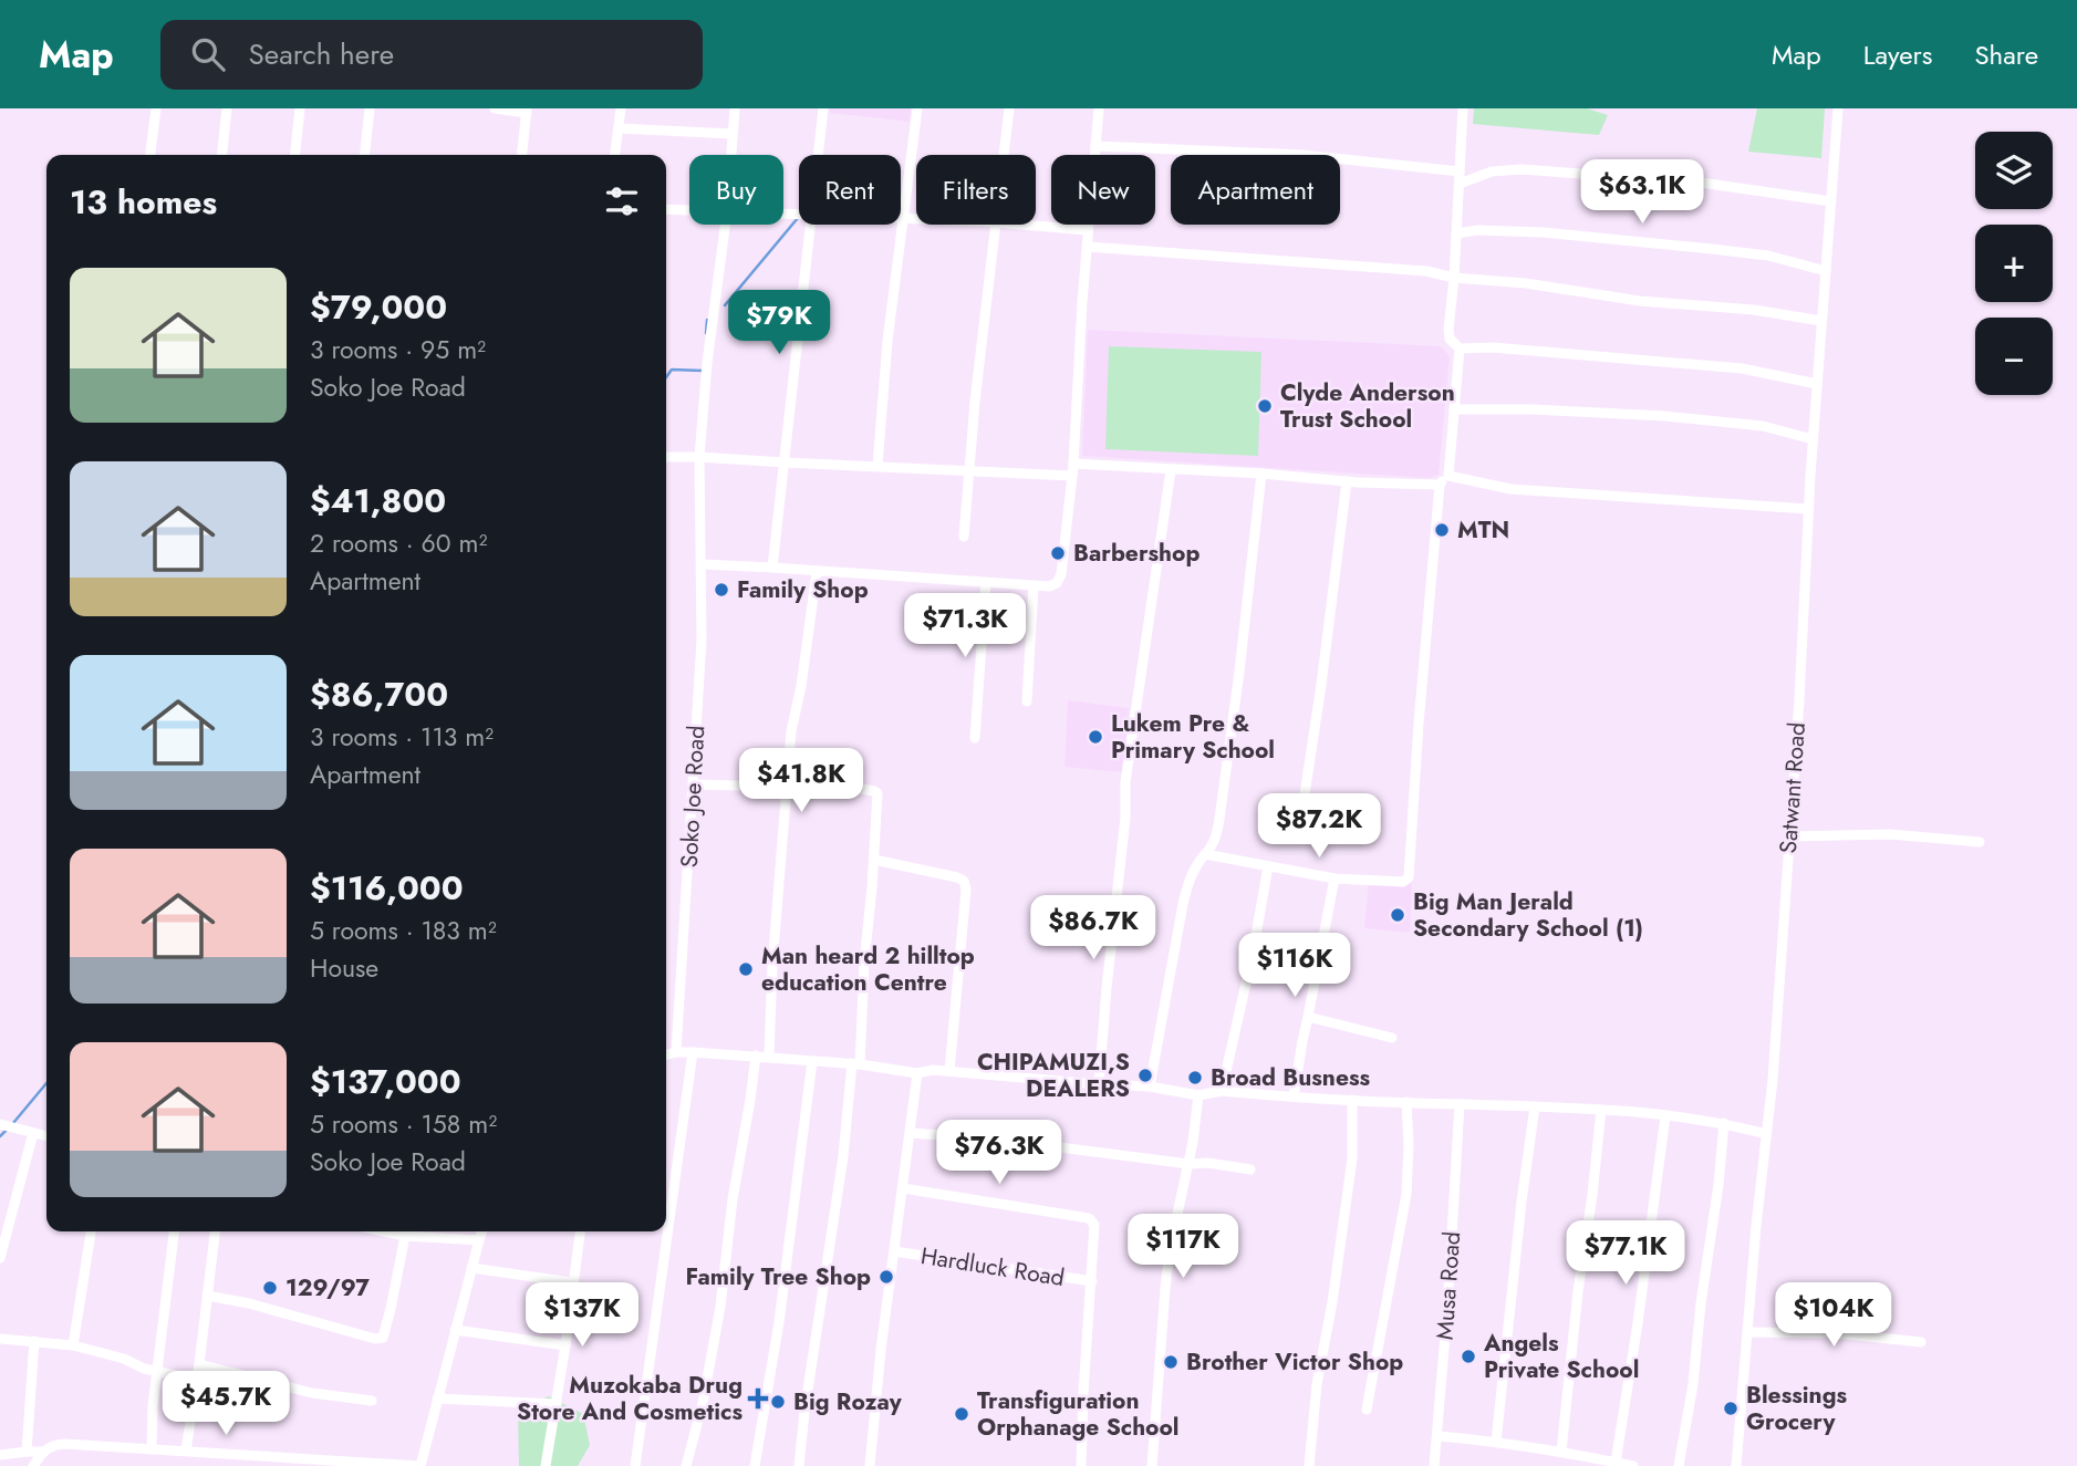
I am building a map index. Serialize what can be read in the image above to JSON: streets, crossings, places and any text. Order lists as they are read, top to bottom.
{
  "streets": {
    "street": [
      "Satwant Road",
      "Soko Joe Road",
      "Hardluck Road",
      "Musa Road"
    ]
  },
  "places": {
    "other": [
      "Clyde Anderson Trust School",
      "MTN",
      "Barbershop",
      "Family Shop",
      "Lukem Pre & Primary School",
      "Big Man Jerald Secondary School (1)",
      "Man heard 2 hilltop education Centre",
      "CHIPAMUZI,S DEALERS",
      "Broad Busness",
      "Family Tree Shop",
      "129/97",
      "Angels Private School",
      "Brother Victor Shop",
      "Big Rozay",
      "Blessings Grocery",
      "Transfiguration Orphanage School"
    ],
    "health": ["Muzokaba Drug Store And Cosmetics"]
  },
  "page": {
    "header": "Map",
    "search": "Search here",
    "nav": ["Map", "Layers", "Share"],
    "map_buttons": ["+", "−"],
    "chip": [
      "Buy",
      "Rent",
      "Filters",
      "New",
      "Apartment"
    ],
    "heading": "13 homes",
    "price": [
      "$63.1K",
      "$79K",
      "$71.3K",
      "$41.8K",
      "$87.2K",
      "$86.7K",
      "$116K",
      "$76.3K",
      "$117K",
      "$77.1K",
      "$137K",
      "$104K",
      "$45.7K"
    ],
    "list": [
      {
        "name": "$79,000",
        "note": "3 rooms · 95 m² · Soko Joe Road"
      },
      {
        "name": "$41,800",
        "note": "2 rooms · 60 m² · Apartment"
      },
      {
        "name": "$86,700",
        "note": "3 rooms · 113 m² · Apartment"
      },
      {
        "name": "$116,000",
        "note": "5 rooms · 183 m² · House"
      },
      {
        "name": "$137,000",
        "note": "5 rooms · 158 m² · Soko Joe Road"
      }
    ]
  }
}
